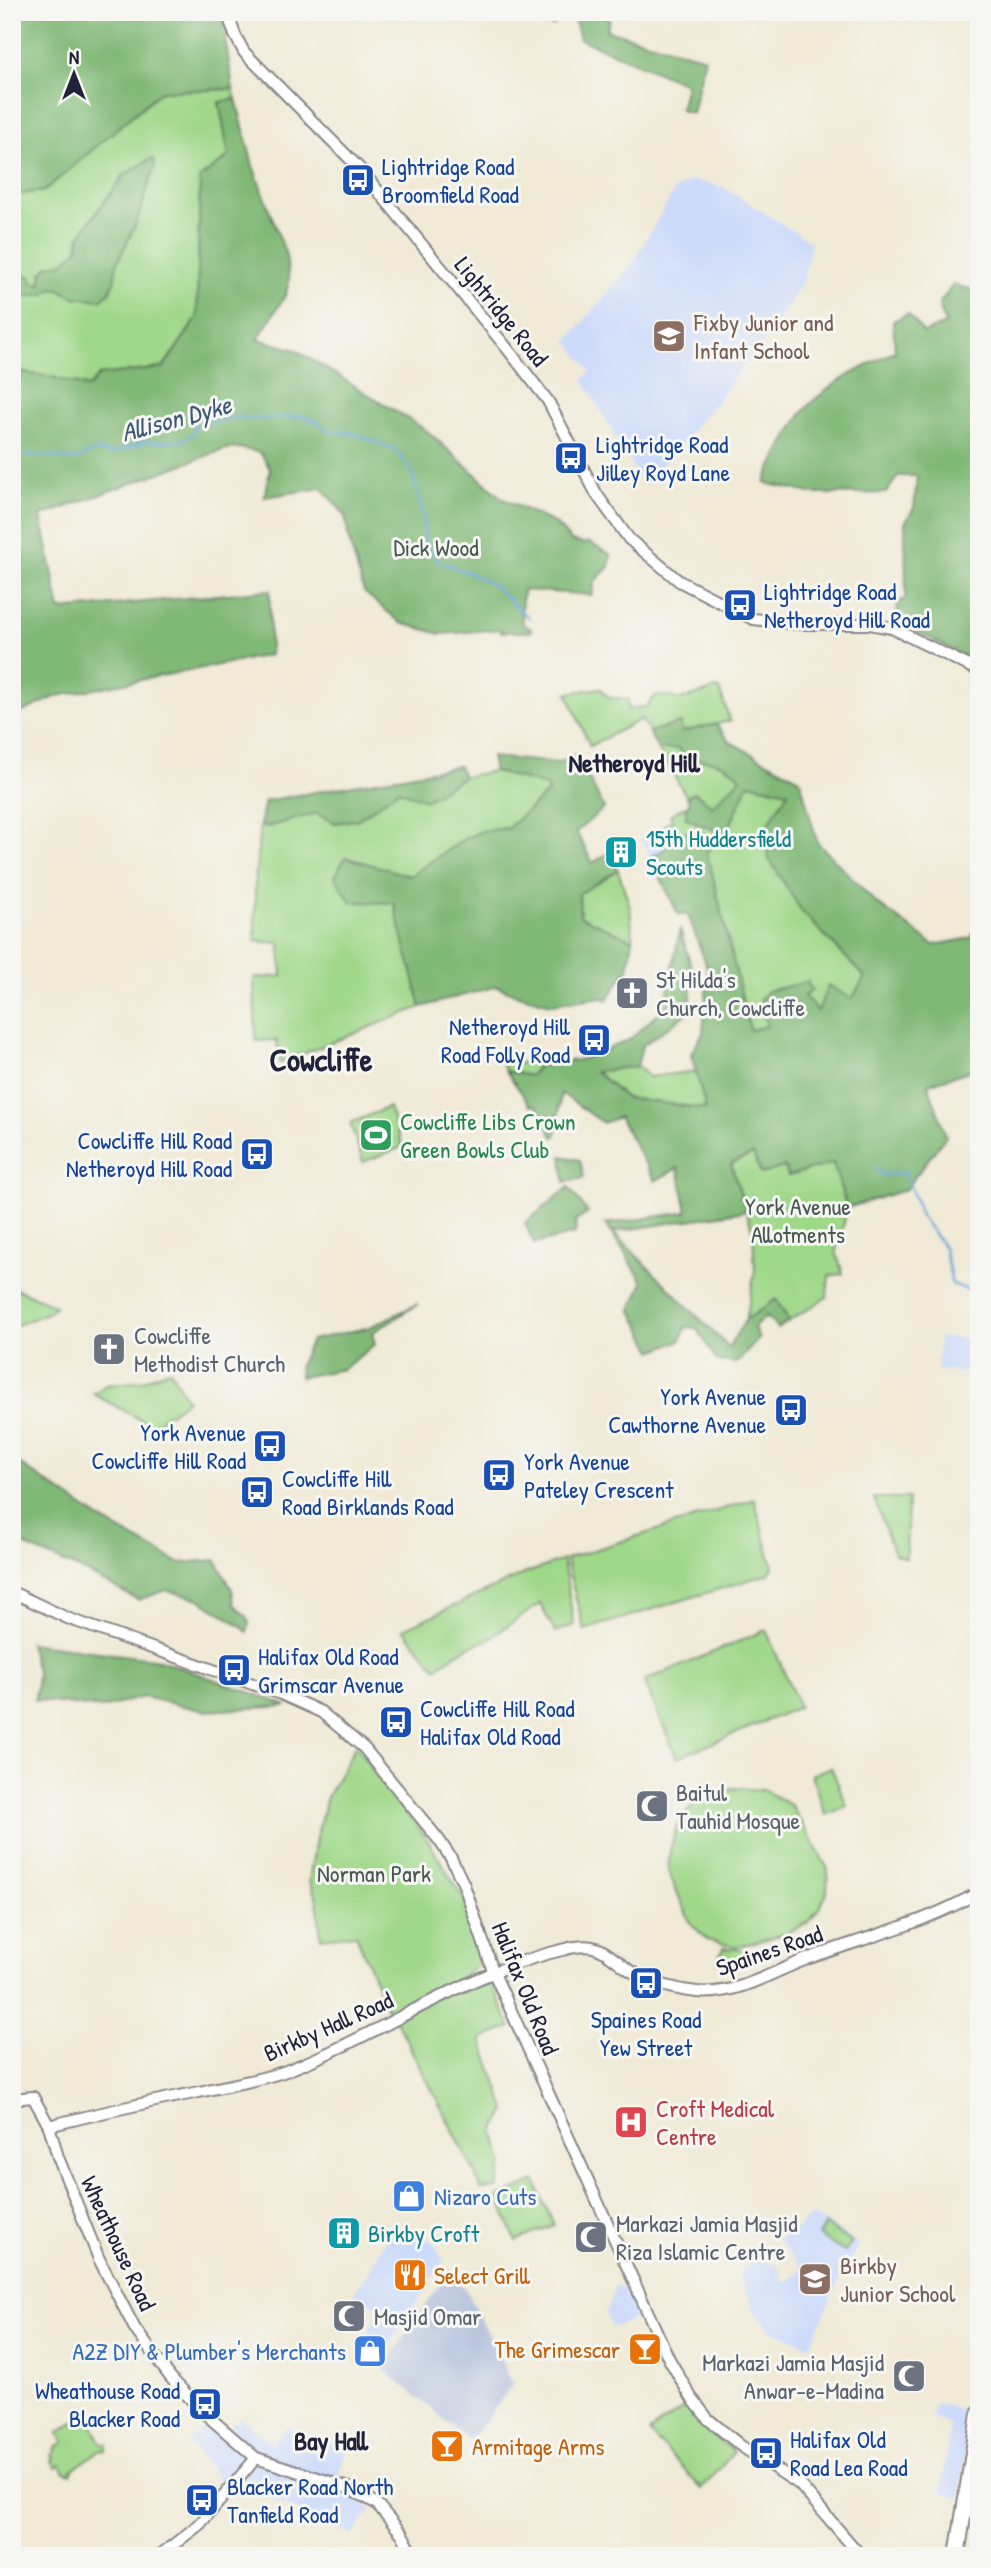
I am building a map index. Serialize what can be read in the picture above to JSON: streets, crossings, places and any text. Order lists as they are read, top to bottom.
{
  "streets": {
    "street": [
      "Lightridge Road",
      "Spaines Road",
      "Halifax Old Road",
      "Birkby Hall Road",
      "Wheathouse Road"
    ]
  },
  "crossings": [
    ["Spaines Road", "Halifax Old Road"],
    ["Spaines Road", "Birkby Hall Road"],
    ["Halifax Old Road", "Birkby Hall Road"],
    ["Birkby Hall Road", "Wheathouse Road"]
  ],
  "districts": ["Netheroyd Hill", "Cowcliffe", "Bay Hall"],
  "water": ["Allison Dyke"],
  "parks": ["Dick Wood", "York Avenue Allotments", "Norman Park"],
  "places": {
    "bus stop": [
      "Lightridge Road Broomfield Road",
      "Lightridge Road Jilley Royd Lane",
      "Lightridge Road Netheroyd Hill Road",
      "Netheroyd Hill Road Folly Road",
      "Cowcliffe Hill Road Netheroyd Hill Road",
      "York Avenue Cawthorne Avenue",
      "York Avenue Cowcliffe Hill Road",
      "York Avenue Pateley Crescent",
      "Cowcliffe Hill Road Birklands Road",
      "Halifax Old Road Grimscar Avenue",
      "Cowcliffe Hill Road Halifax Old Road",
      "Spaines Road Yew Street",
      "Wheathouse Road Blacker Road",
      "Halifax Old Road Lea Road",
      "Blacker Road North Tanfield Road"
    ],
    "school or university": ["Fixby Junior and Infant School", "Birkby Junior School"],
    "building": ["15th Huddersfield Scouts", "Birkby Croft"],
    "church": ["St Hilda's Church, Cowcliffe", "Cowcliffe Methodist Church"],
    "sports": ["Cowcliffe Libs Crown Green Bowls Club"],
    "mosque": [
      "Baitul Tauhid Mosque",
      "Markazi Jamia Masjid Riza Islamic Centre",
      "Masjid Omar",
      "Markazi Jamia Masjid Anwar-e-Madina"
    ],
    "hospital": ["Croft Medical Centre"],
    "shop": ["Nizaro Cuts", "A2Z DIY & Plumber's Merchants"],
    "restaurant": ["Select Grill"],
    "bar": ["The Grimescar", "Armitage Arms"]
  },
  "north": "top"
}
